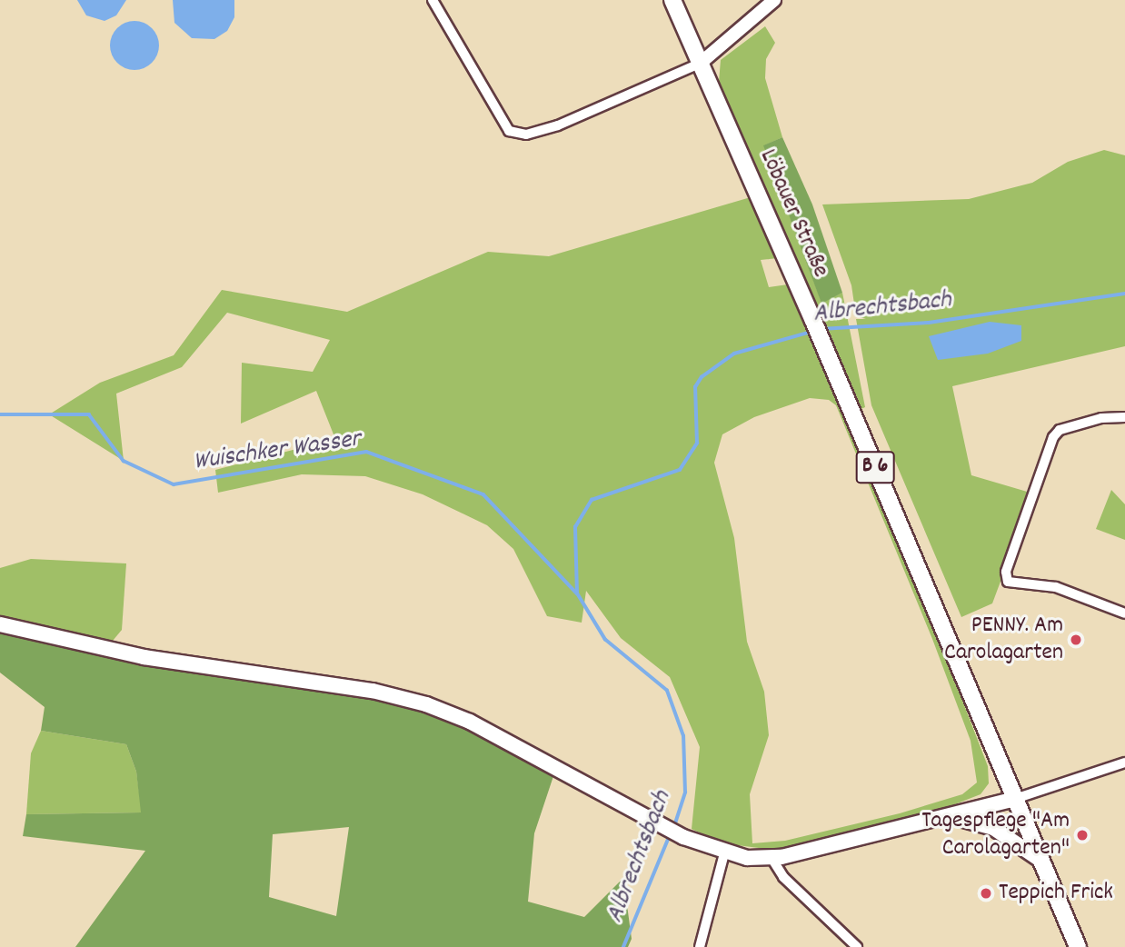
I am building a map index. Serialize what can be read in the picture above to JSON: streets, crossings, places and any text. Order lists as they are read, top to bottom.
{
  "streets": {
    "main road": ["Löbauer Straße", "B 6"]
  },
  "water": ["Albrechtsbach", "Wuischker Wasser"],
  "places": ["PENNY. Am Carolagarten", "Tagespflege \"Am Carolagarten\"", "Teppich Frick"]
}
